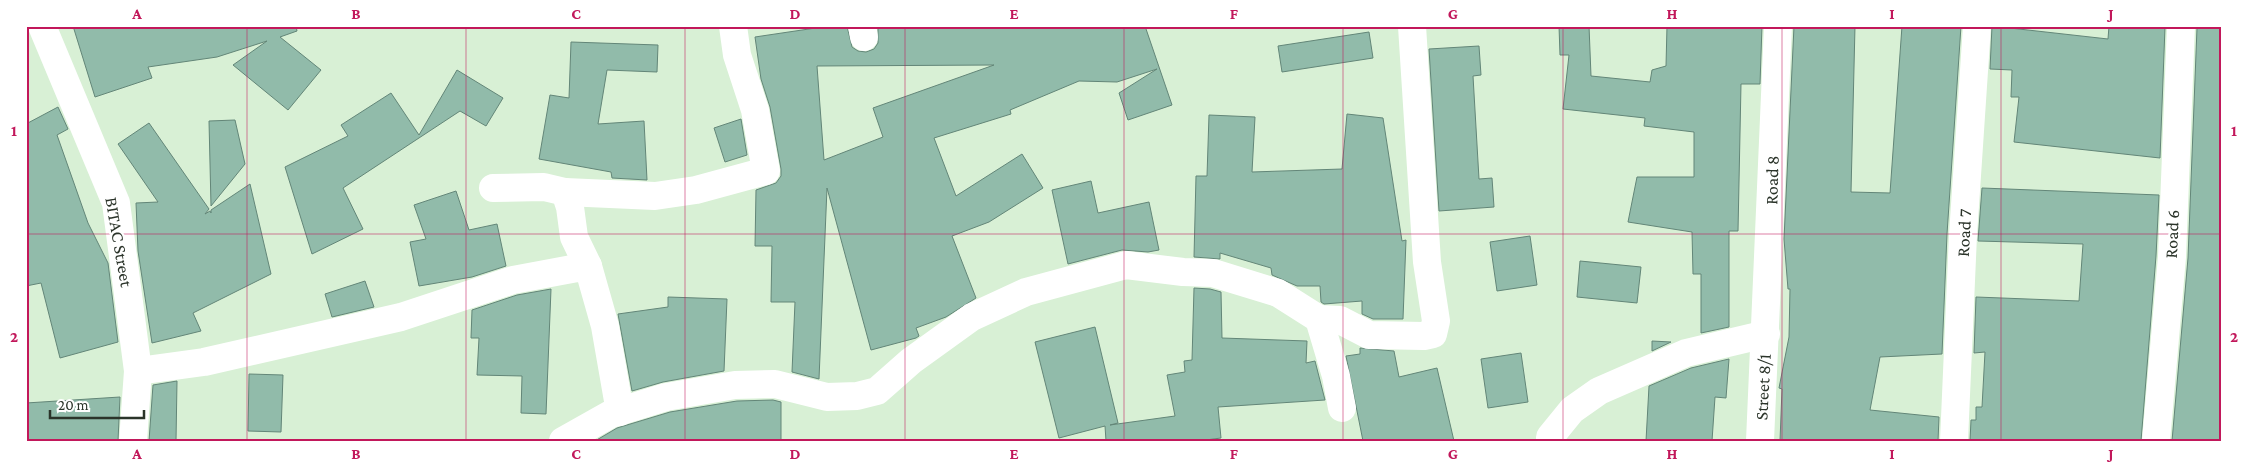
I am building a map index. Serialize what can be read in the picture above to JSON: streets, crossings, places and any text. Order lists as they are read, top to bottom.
{
  "streets": {
    "street": [
      "Road 8",
      "Road 7",
      "Road 6",
      "BITAC Street",
      "Street 8/1"
    ]
  },
  "crossings": [
    ["Road 8", "Street 8/1"]
  ],
  "scale_bar": "20 m",
  "grid": {
    "columns": [
      "A",
      "B",
      "C",
      "D",
      "E",
      "F",
      "G",
      "H",
      "I",
      "J"
    ],
    "rows": ["1", "2"]
  }
}
